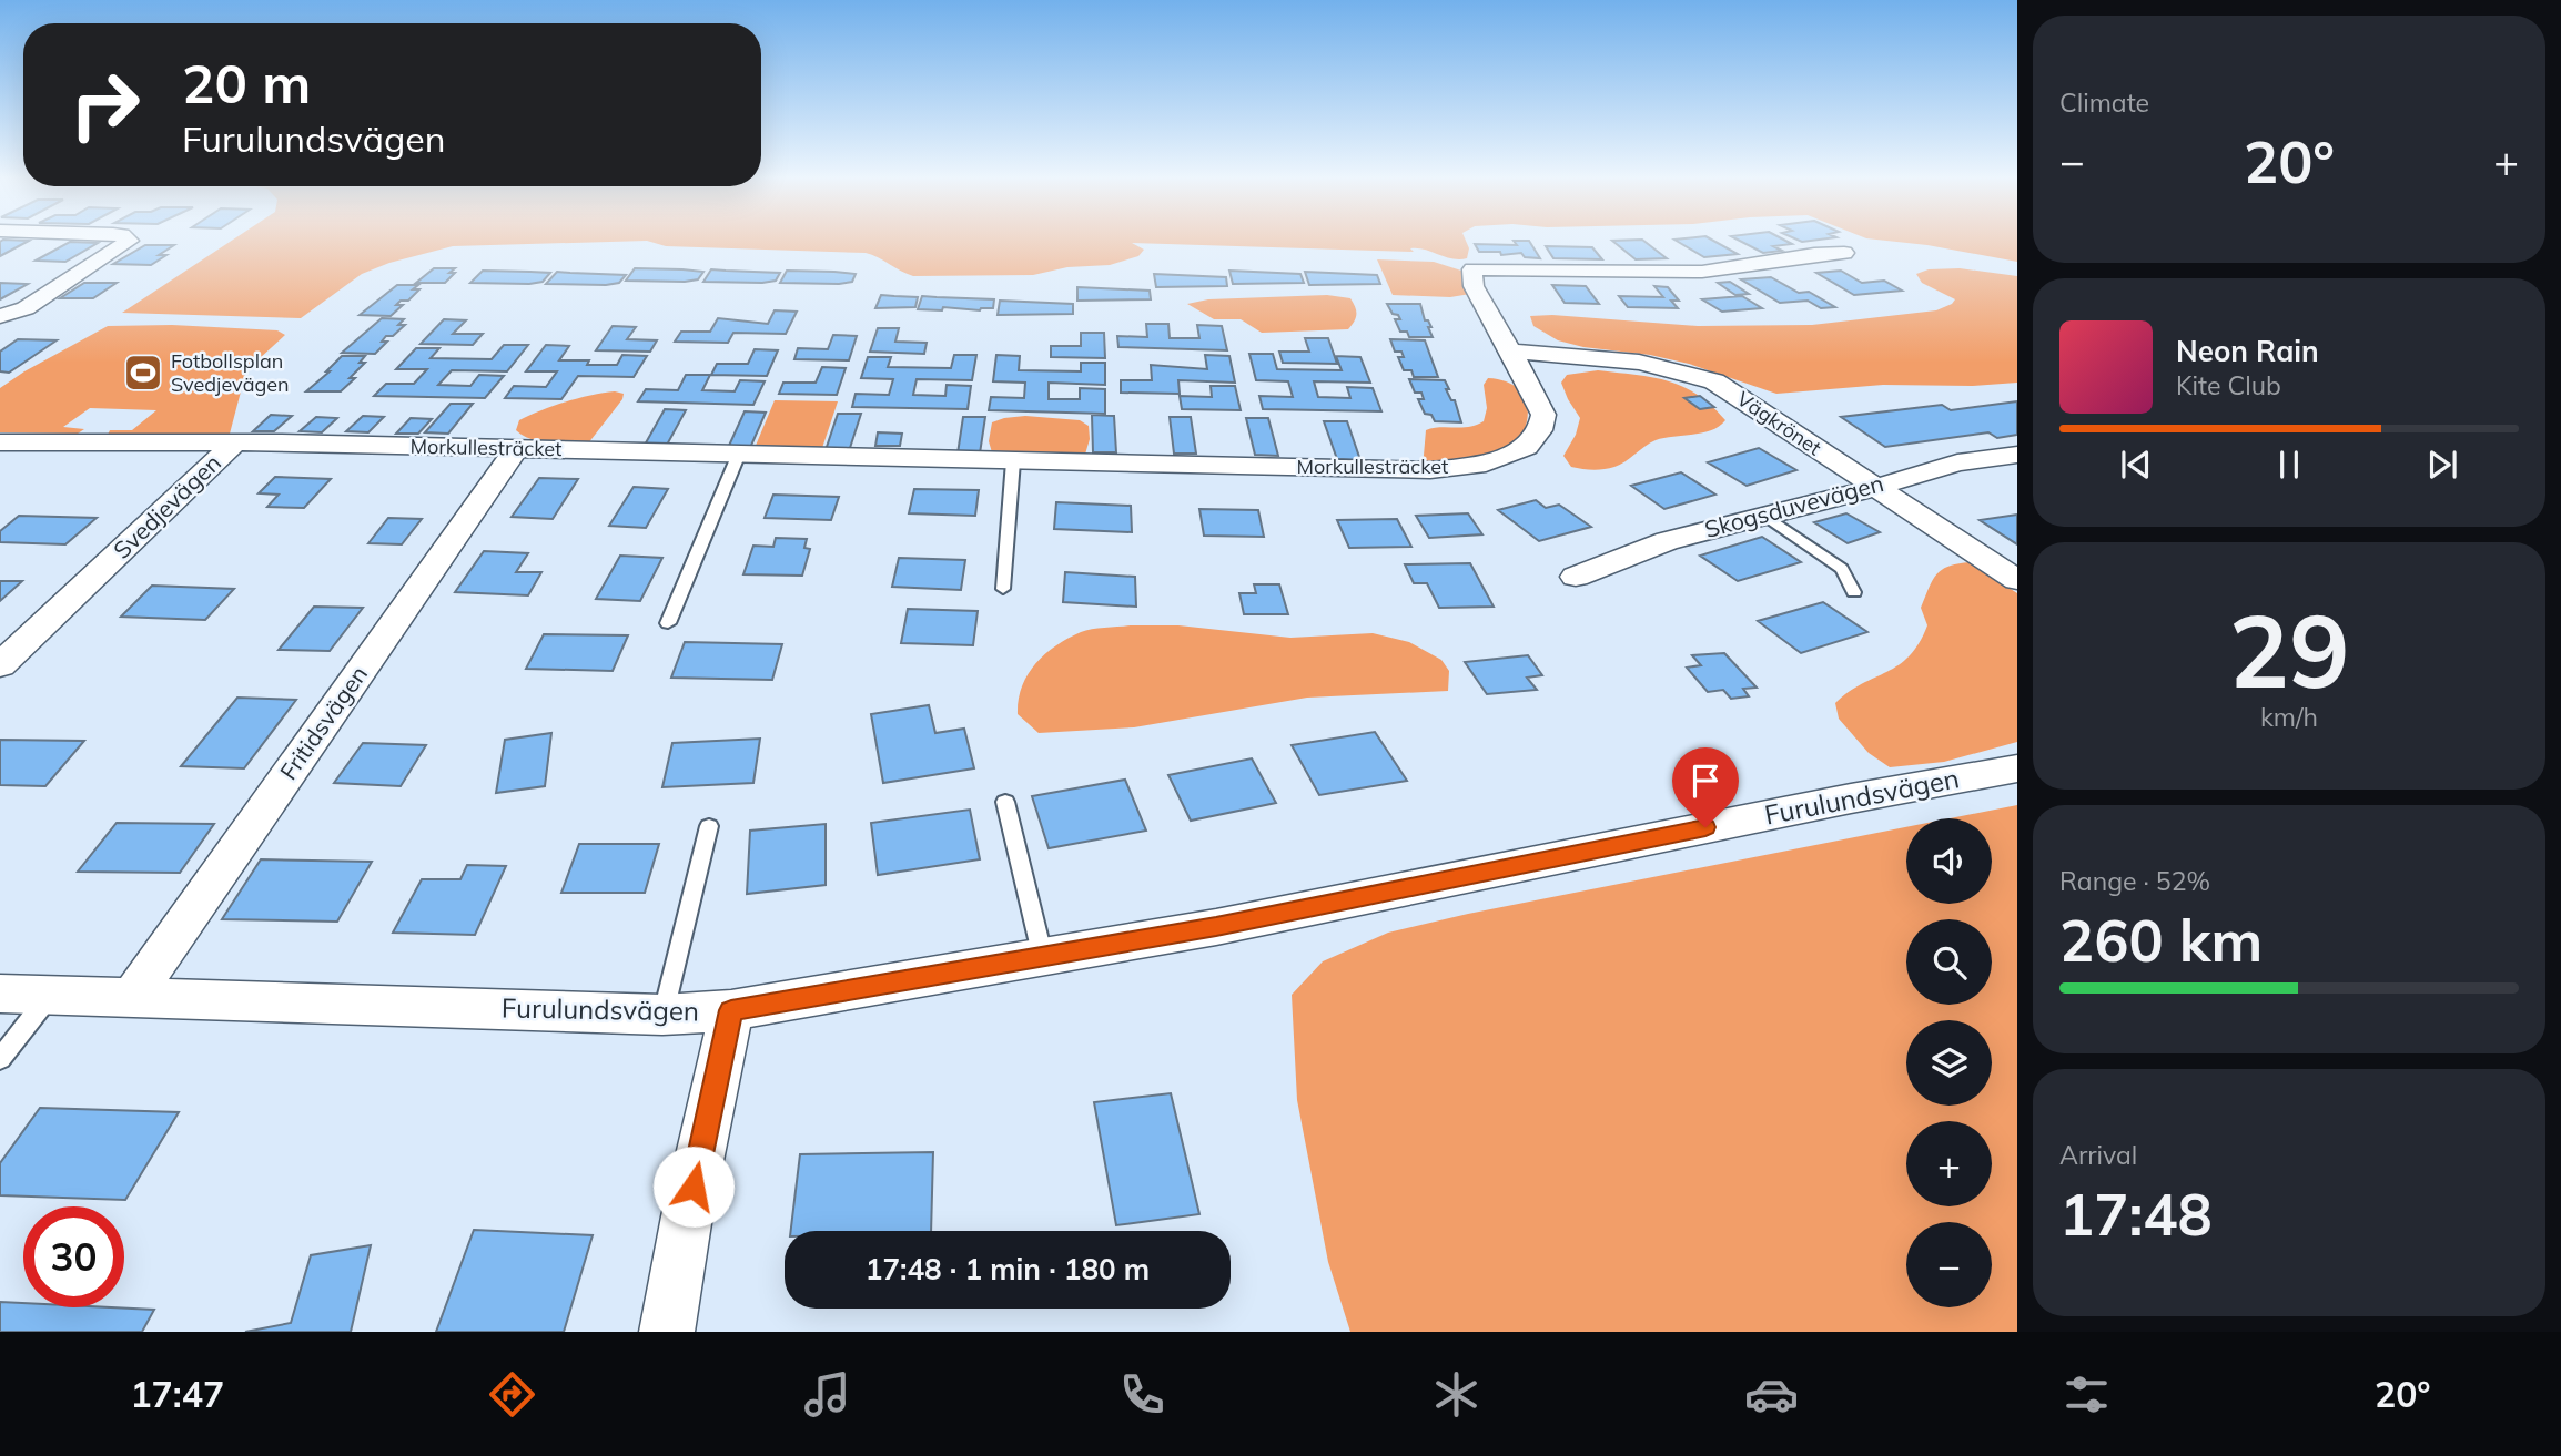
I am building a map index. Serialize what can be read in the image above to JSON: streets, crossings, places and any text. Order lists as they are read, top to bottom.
{
  "streets": {
    "street": [
      "Vägkrönet",
      "Morkullesträcket",
      "Svedjevägen",
      "Skogsduvevägen",
      "Fritidsvägen",
      "Furulundsvägen"
    ]
  },
  "crossings": [
    ["Vägkrönet", "Morkullesträcket"],
    ["Vägkrönet", "Skogsduvevägen"],
    ["Morkullesträcket", "Svedjevägen"],
    ["Morkullesträcket", "Fritidsvägen"],
    ["Fritidsvägen", "Furulundsvägen"]
  ],
  "places": {
    "sports": ["Fotbollsplan Svedjevägen"]
  },
  "page": {
    "tile": [
      "Climate",
      ["29", "km/h"],
      ["Range · 52%", "260 km"],
      ["Arrival", "17:48"]
    ],
    "turn": ["20 m", "Furulundsvägen"],
    "heat": ["−", "20°", "+"],
    "song": ["Neon Rain", "Kite Club"],
    "map_buttons": ["+", "−"],
    "limit": "30",
    "trip": "17:48 · 1 min · 180 m",
    "tabs": ["17:47", "20°"]
  }
}
